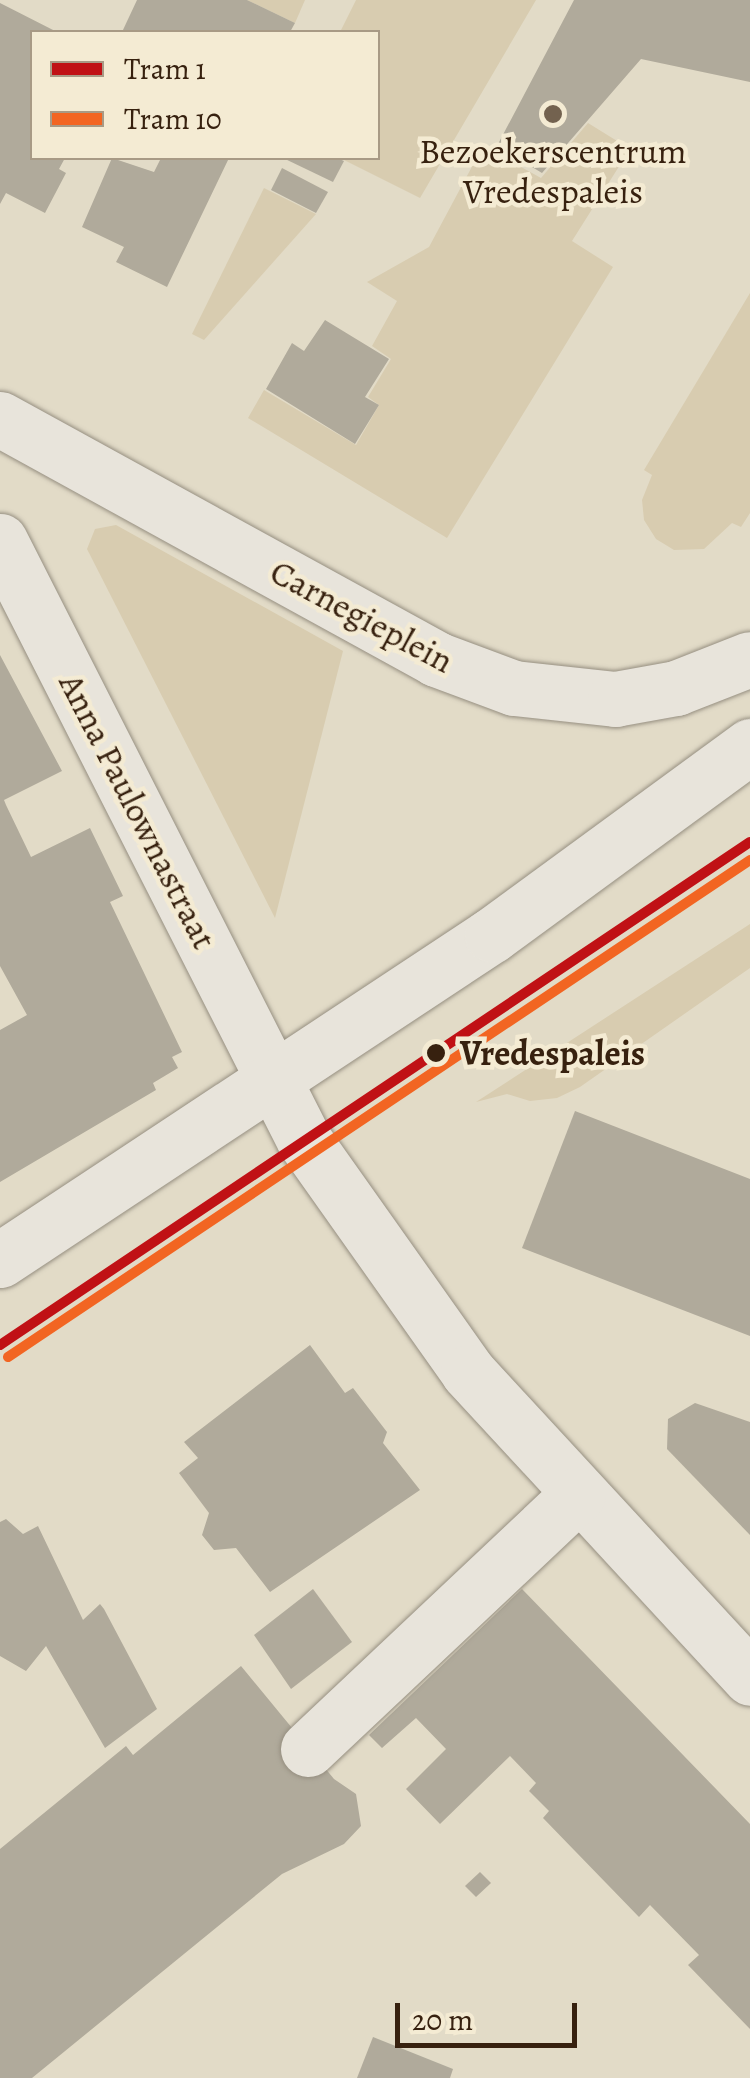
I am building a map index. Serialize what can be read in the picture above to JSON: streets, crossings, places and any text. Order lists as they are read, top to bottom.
{
  "streets": {
    "street": ["Carnegieplein", "Anna Paulownastraat"]
  },
  "places": ["Bezoekerscentrum Vredespaleis", "Vredespaleis"],
  "lines": ["tram line 1", "tram line 10"],
  "legend": ["Tram 1", "Tram 10"],
  "scale_bar": "20 m"
}
